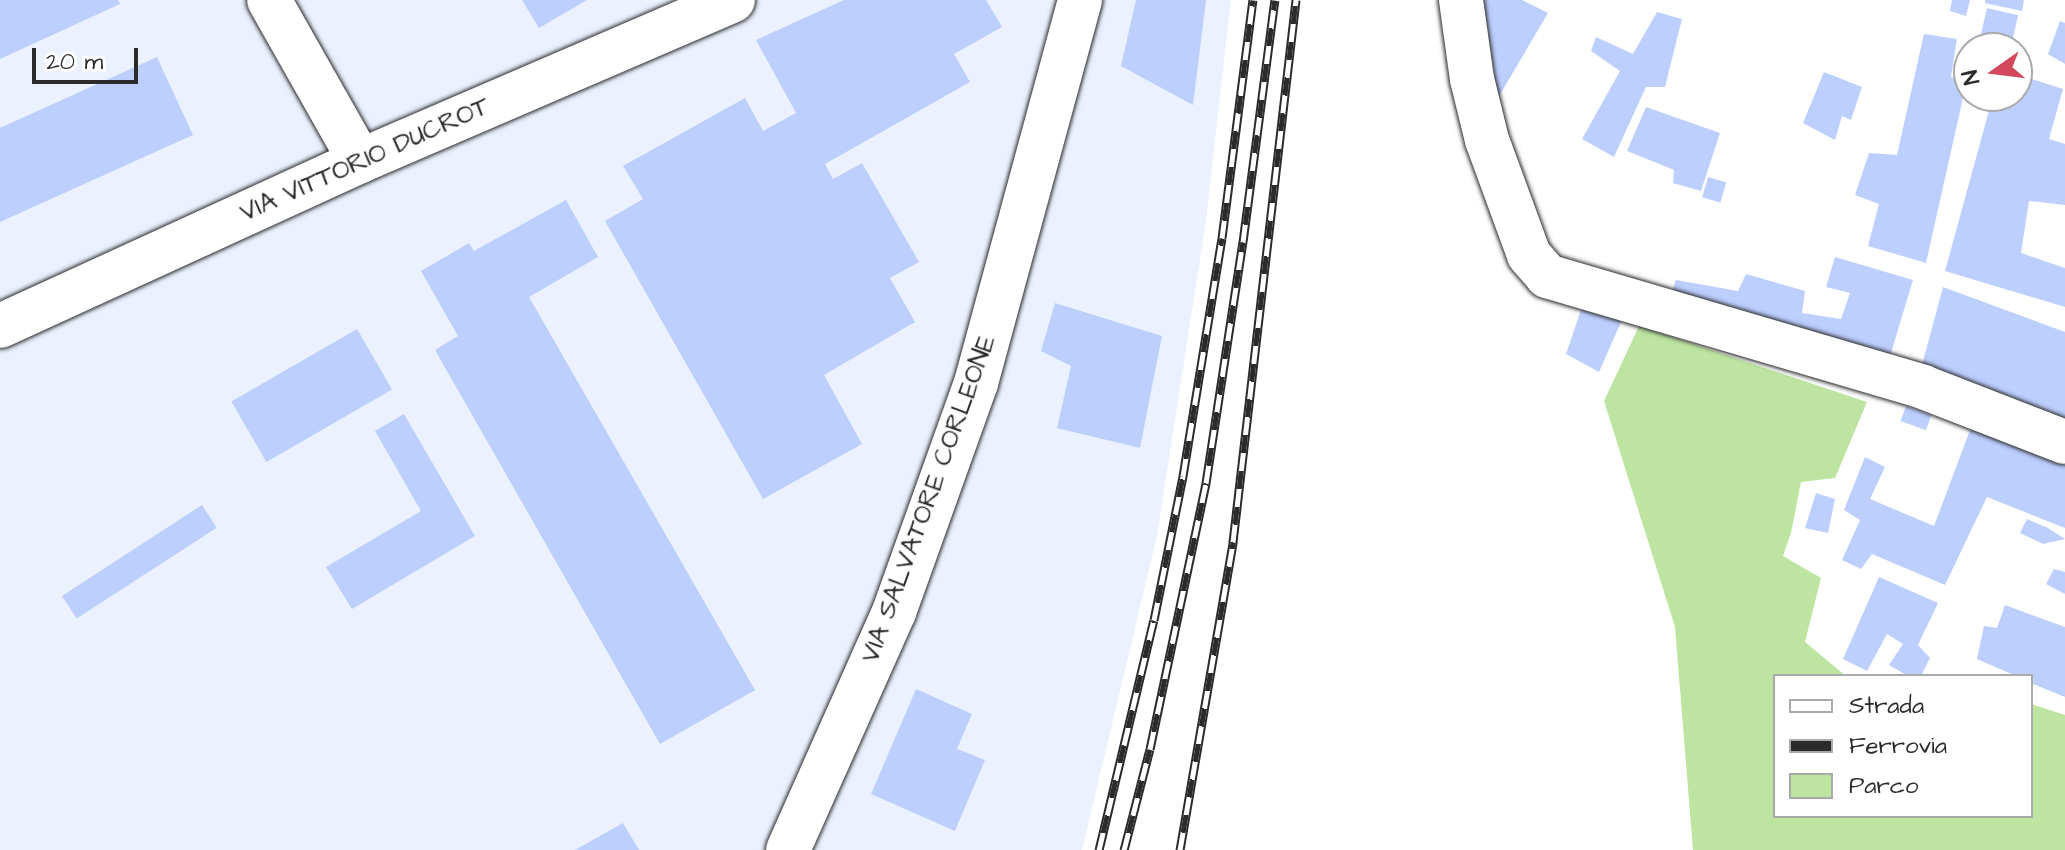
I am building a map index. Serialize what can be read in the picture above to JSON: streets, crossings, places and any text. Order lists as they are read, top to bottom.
{
  "streets": {
    "street": ["VIA VITTORIO DUCROT", "VIA SALVATORE CORLEONE"]
  },
  "legend": ["Strada", "Ferrovia", "Parco"],
  "scale_bar": "20 m",
  "north": "left"
}
